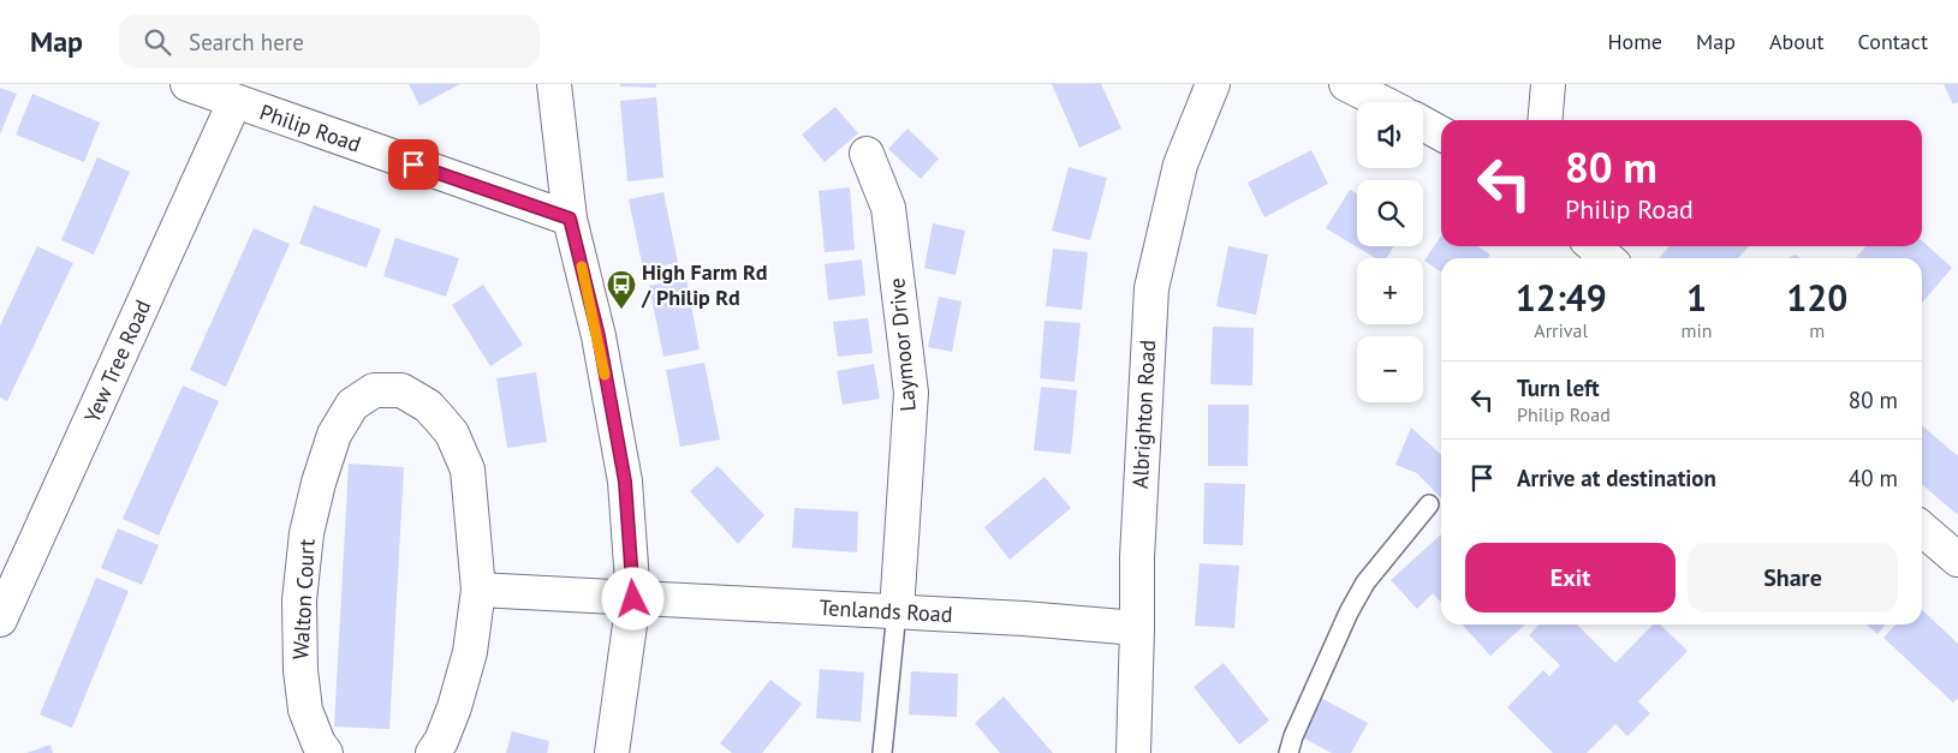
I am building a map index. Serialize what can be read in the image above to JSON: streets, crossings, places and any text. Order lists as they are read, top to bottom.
{
  "streets": {
    "street": [
      "Philip Road",
      "Laymoor Drive",
      "Yew Tree Road",
      "Albrighton Road",
      "Walton Court",
      "Tenlands Road"
    ]
  },
  "crossings": [
    ["Philip Road", "Yew Tree Road"],
    ["Laymoor Drive", "Tenlands Road"],
    ["Albrighton Road", "Tenlands Road"]
  ],
  "places": {
    "bus stop": ["High Farm Rd / Philip Rd"]
  },
  "page": {
    "header": "Map",
    "search": "Search here",
    "nav": [
      "Home",
      "Map",
      "About",
      "Contact"
    ],
    "map_buttons": ["+", "−"],
    "turn": ["80 m", "Philip Road"],
    "eta": [
      "12:49",
      "Arrival",
      "1",
      "min",
      "120",
      "m"
    ],
    "list": [
      {
        "name": "Turn left",
        "note": "Philip Road",
        "value": "80 m"
      },
      {
        "name": "Arrive at destination",
        "value": "40 m"
      }
    ],
    "buttons": ["Exit", "Share"]
  }
}
